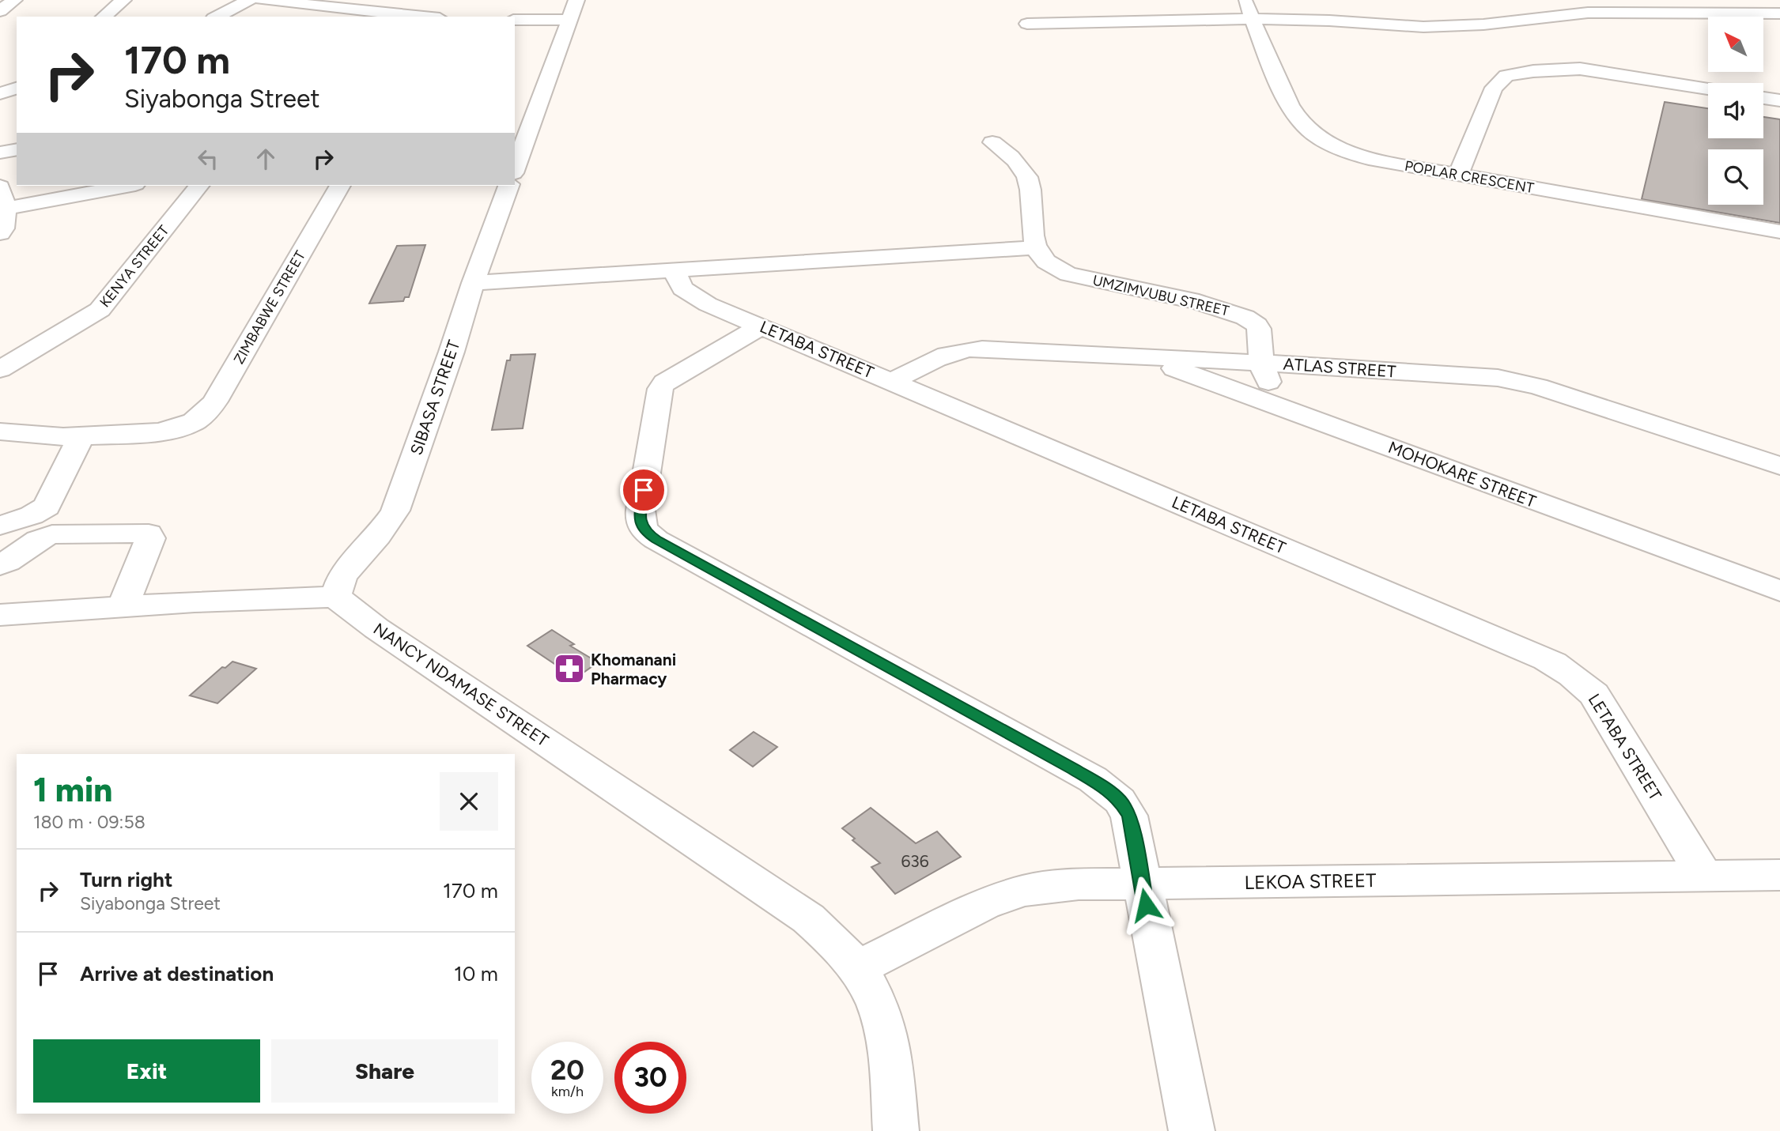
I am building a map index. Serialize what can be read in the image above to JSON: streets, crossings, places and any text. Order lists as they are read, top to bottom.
{
  "streets": {
    "street": [
      "POPLAR CRESCENT",
      "KENYA STREET",
      "UMZIMVUBU STREET",
      "ZIMBABWE STREET",
      "LETABA STREET",
      "ATLAS STREET",
      "SIBASA STREET",
      "MOHOKARE STREET",
      "NANCY NDAMASE STREET",
      "LEKOA STREET"
    ]
  },
  "crossings": [
    ["UMZIMVUBU STREET", "ATLAS STREET"],
    ["LETABA STREET", "ATLAS STREET"],
    ["LETABA STREET", "LEKOA STREET"],
    ["ATLAS STREET", "MOHOKARE STREET"],
    ["SIBASA STREET", "NANCY NDAMASE STREET"],
    ["NANCY NDAMASE STREET", "LEKOA STREET"]
  ],
  "places": {
    "pharmacy": ["Khomanani Pharmacy"]
  },
  "house_numbers": ["636"],
  "north": "top left",
  "page": {
    "turn": ["170 m", "Siyabonga Street"],
    "heading": ["1 min", "180 m · 09:58"],
    "list": [
      {
        "name": "Turn right",
        "note": "Siyabonga Street",
        "value": "170 m"
      },
      {
        "name": "Arrive at destination",
        "value": "10 m"
      }
    ],
    "buttons": ["Exit", "Share"],
    "speed": "20 km/h",
    "limit": "30"
  }
}
